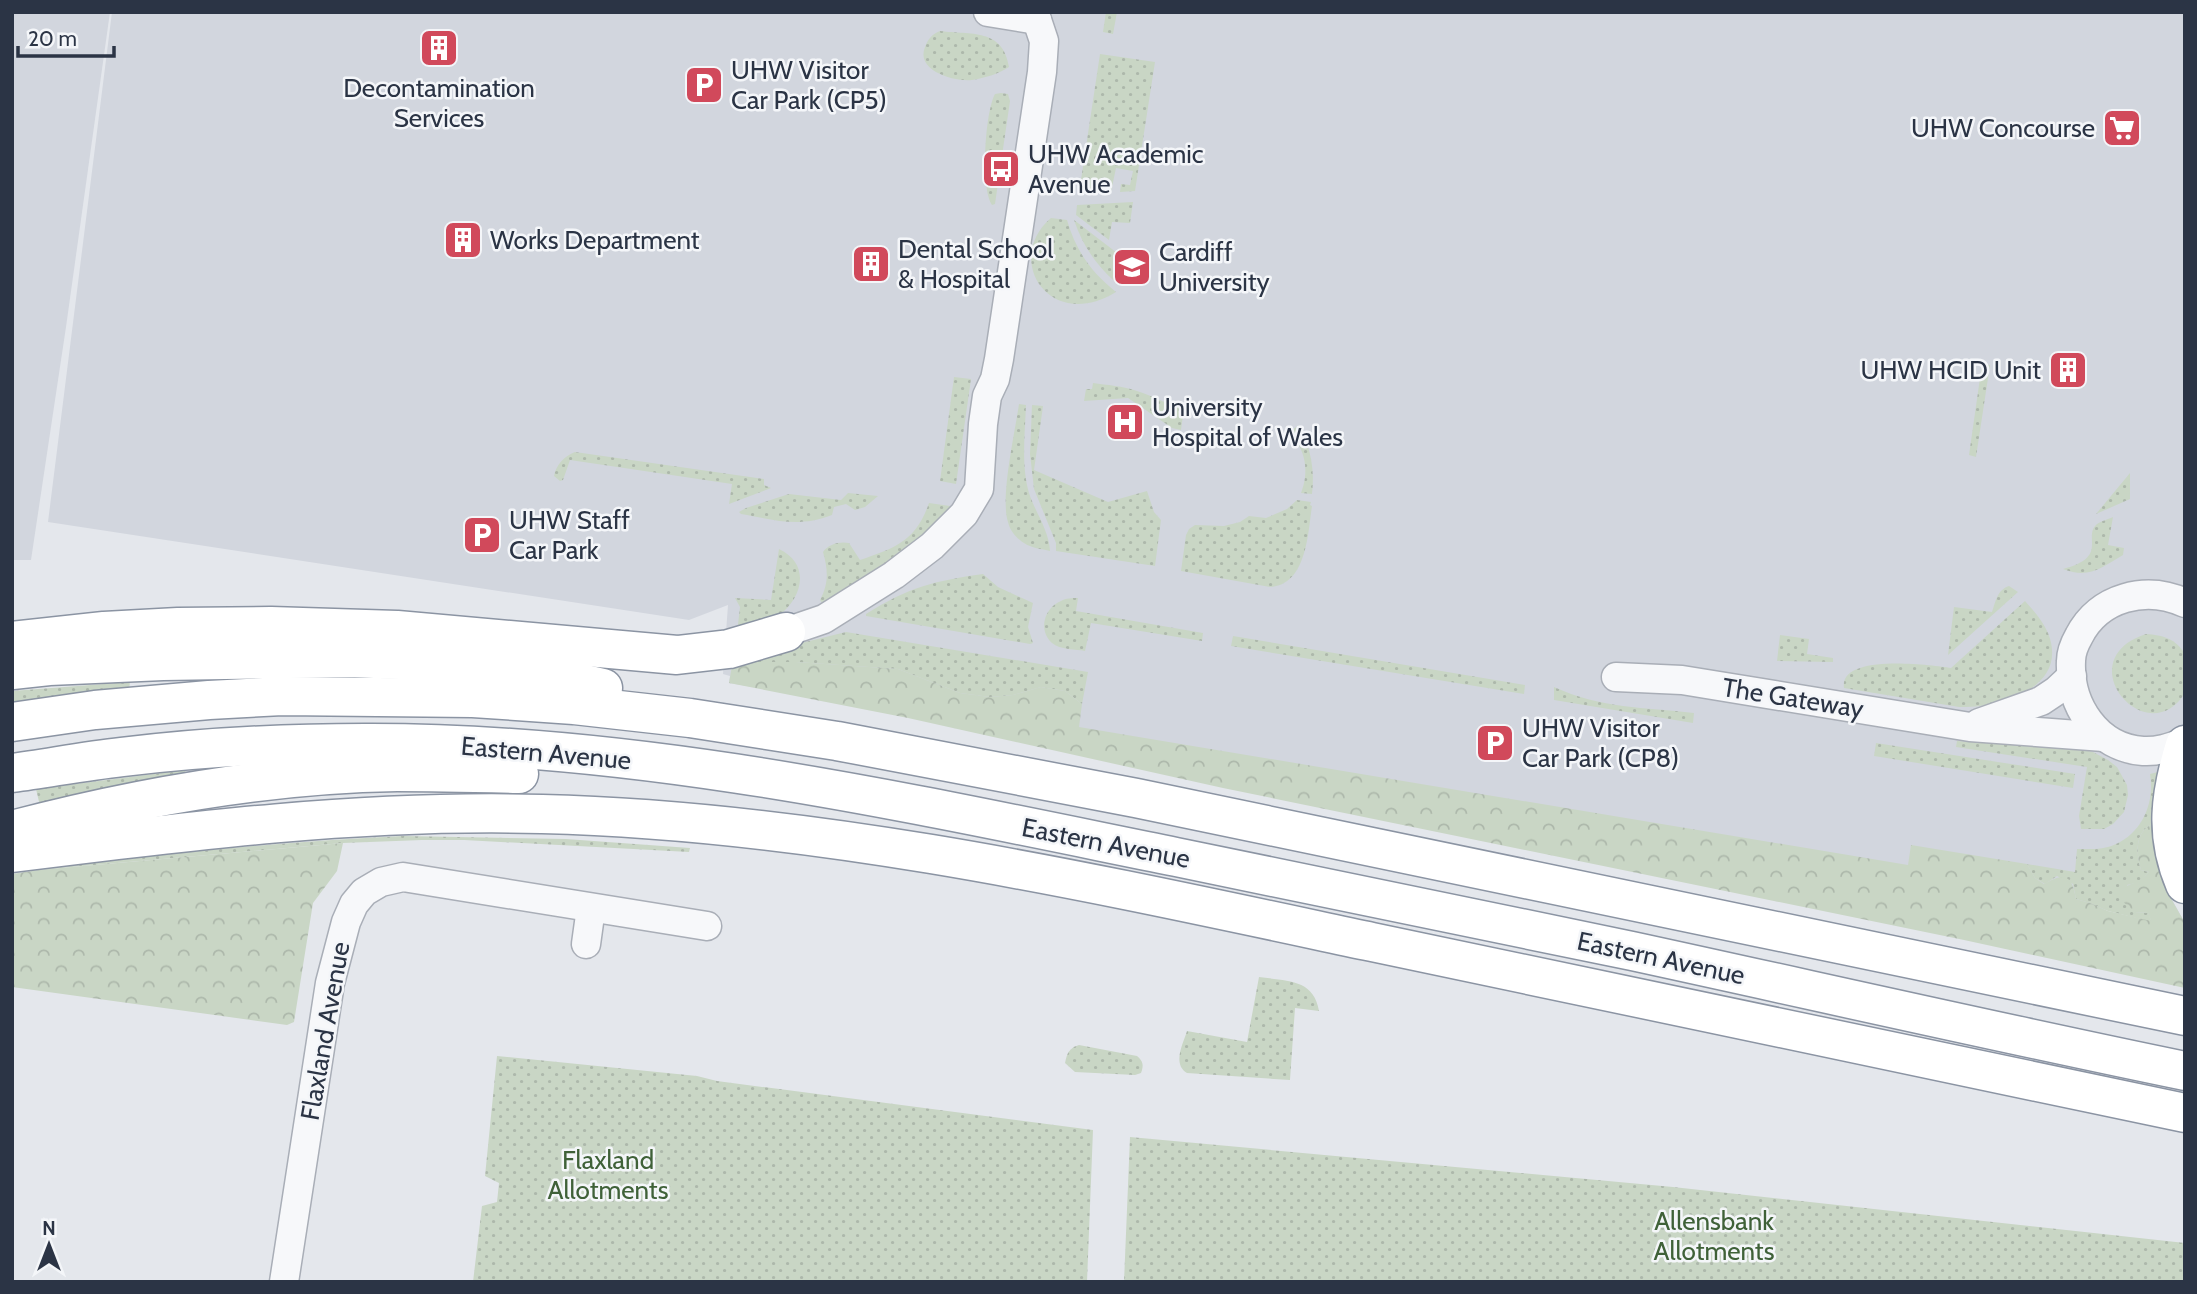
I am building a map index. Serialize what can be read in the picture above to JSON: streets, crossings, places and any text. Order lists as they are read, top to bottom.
{
  "streets": {
    "highway": ["Eastern Avenue"],
    "street": ["The Gateway", "Flaxland Avenue"]
  },
  "parks": ["Flaxland Allotments", "Allensbank Allotments"],
  "places": {
    "building": [
      "Decontamination Services",
      "Works Department",
      "Dental School & Hospital",
      "UHW HCID Unit"
    ],
    "parking": ["UHW Visitor Car Park (CP5)", "UHW Staff Car Park", "UHW Visitor Car Park (CP8)"],
    "supermarket": ["UHW Concourse"],
    "bus stop": ["UHW Academic Avenue"],
    "school or university": ["Cardiff University"],
    "hospital": ["University Hospital of Wales"]
  },
  "scale_bar": "20 m",
  "north": "top"
}
